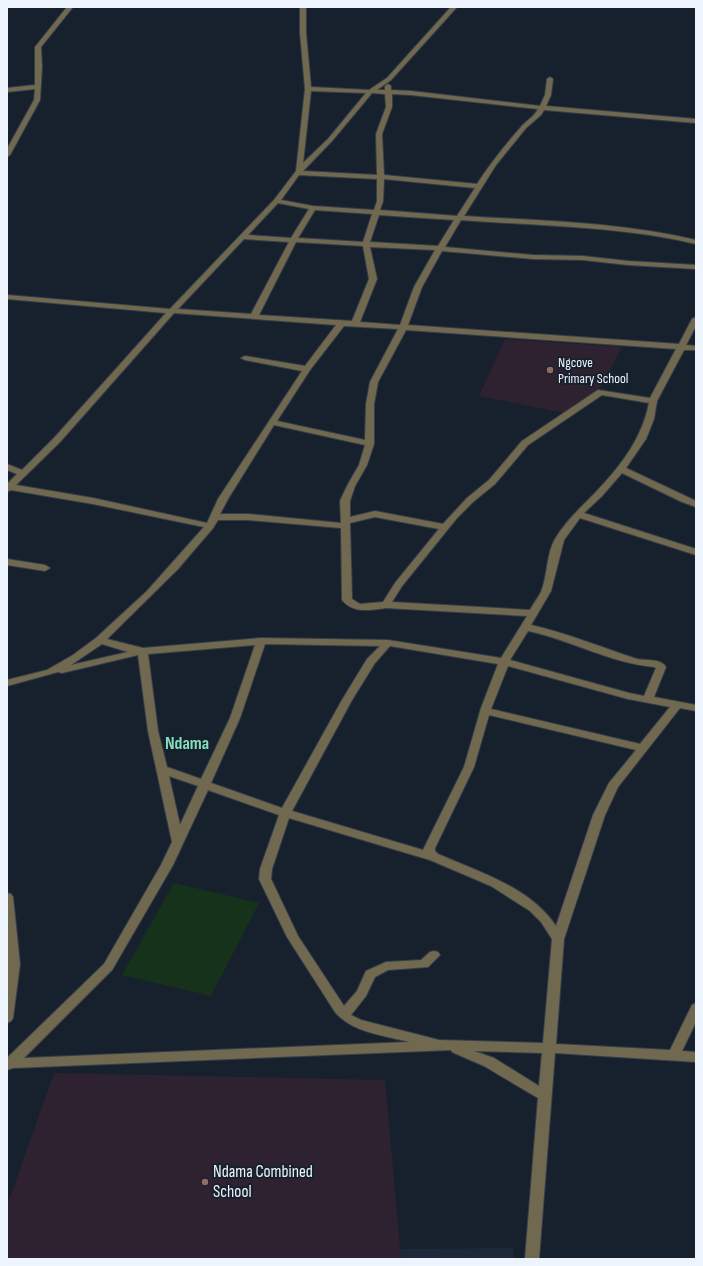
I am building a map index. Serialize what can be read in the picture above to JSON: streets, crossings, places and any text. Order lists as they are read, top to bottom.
{
  "districts": ["Ndama"],
  "places": ["Ngcove Primary School", "Ndama Combined School"]
}
